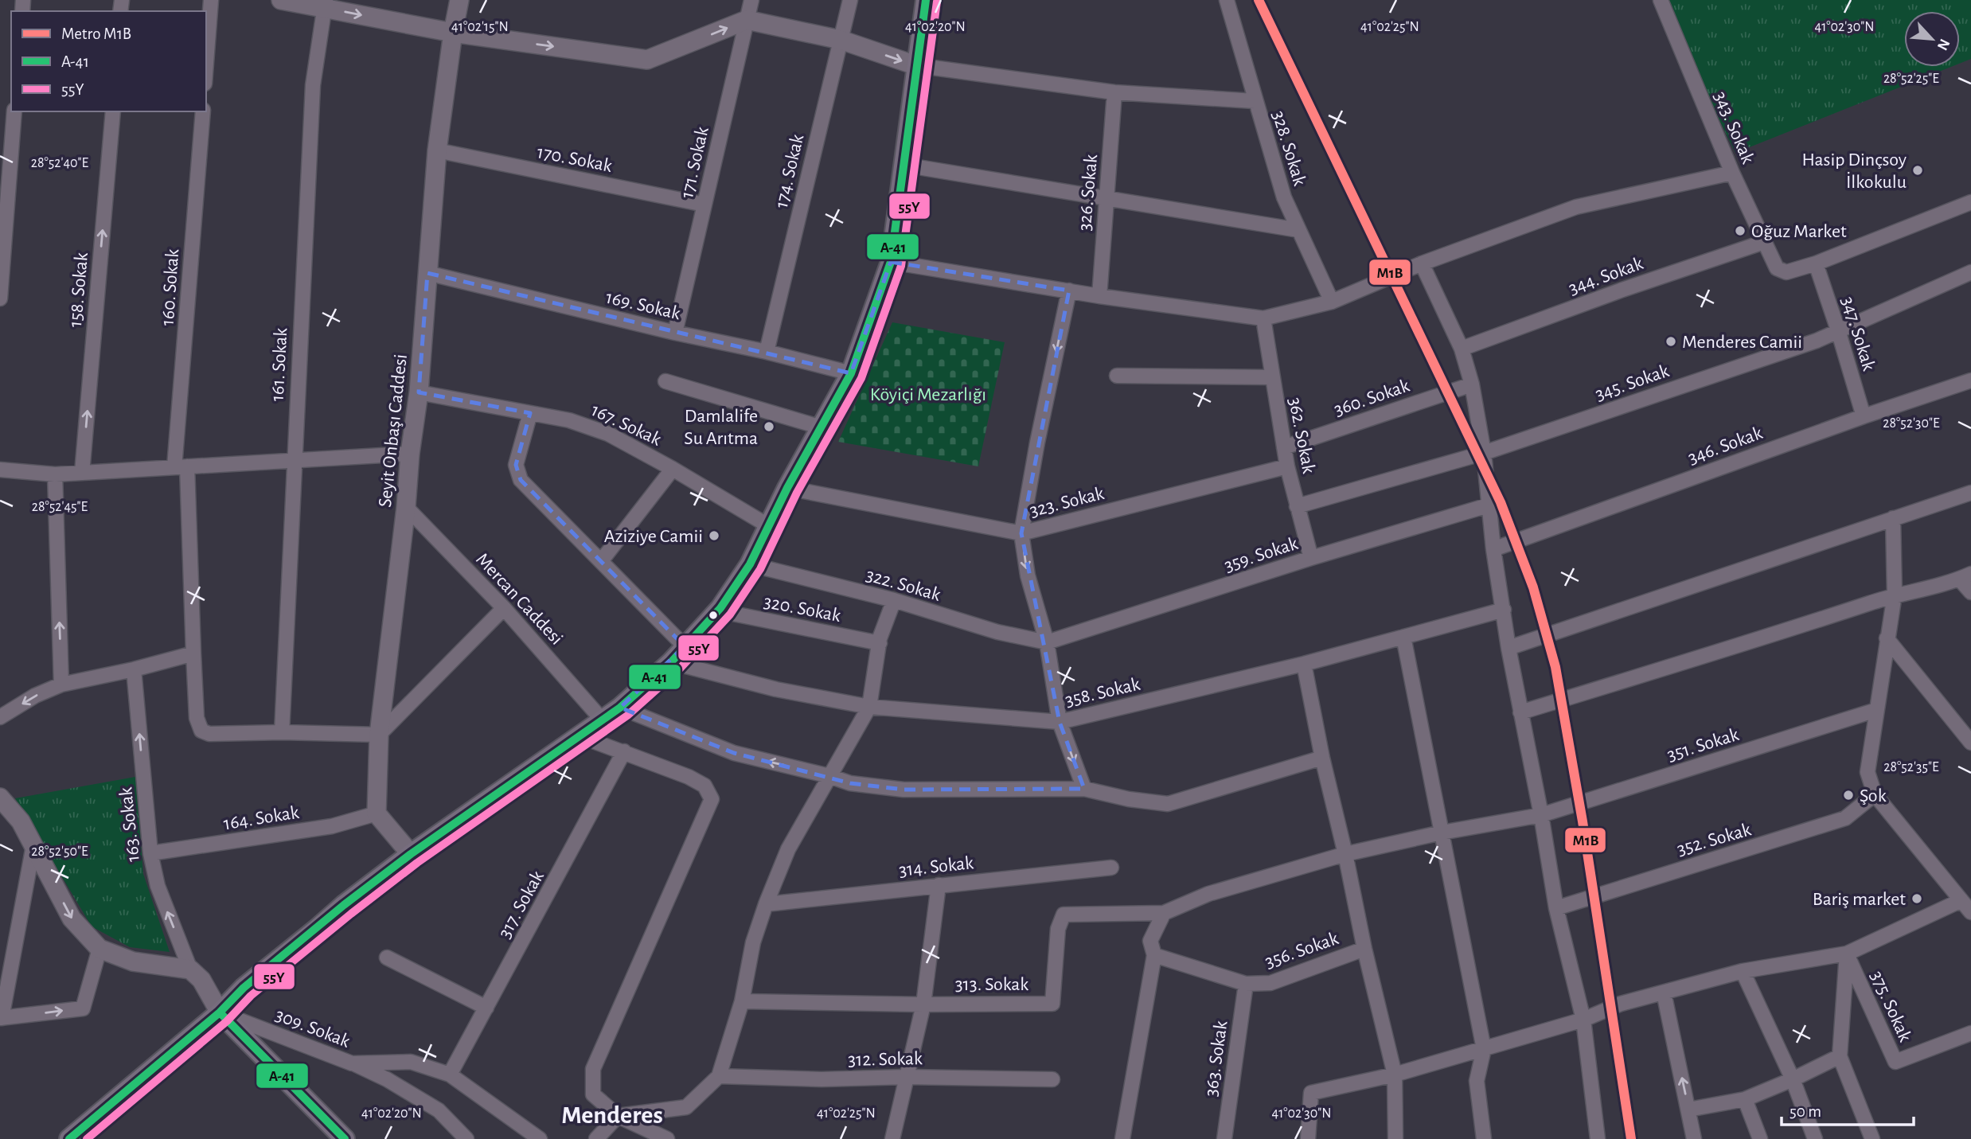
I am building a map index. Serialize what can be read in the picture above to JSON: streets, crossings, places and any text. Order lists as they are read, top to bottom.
{
  "streets": {
    "street": [
      "343. Sokak",
      "328. Sokak",
      "170. Sokak",
      "171. Sokak",
      "174. Sokak",
      "326. Sokak",
      "344. Sokak",
      "160. Sokak",
      "158. Sokak",
      "169. Sokak",
      "347. Sokak",
      "161. Sokak",
      "345. Sokak",
      "360. Sokak",
      "167. Sokak",
      "Seyit Onbaşı Caddesi",
      "362. Sokak",
      "346. Sokak",
      "323. Sokak",
      "359. Sokak",
      "322. Sokak",
      "Mercan Caddesi",
      "320. Sokak",
      "358. Sokak",
      "351. Sokak",
      "164. Sokak",
      "163. Sokak",
      "352. Sokak",
      "314. Sokak",
      "317. Sokak",
      "356. Sokak",
      "313. Sokak",
      "375. Sokak",
      "309. Sokak",
      "312. Sokak",
      "363. Sokak"
    ]
  },
  "crossings": [
    ["343. Sokak", "344. Sokak"],
    ["343. Sokak", "347. Sokak"],
    ["170. Sokak", "171. Sokak"],
    ["170. Sokak", "Seyit Onbaşı Caddesi"],
    ["171. Sokak", "169. Sokak"],
    ["174. Sokak", "169. Sokak"],
    ["160. Sokak", "161. Sokak"],
    ["169. Sokak", "Seyit Onbaşı Caddesi"],
    ["347. Sokak", "345. Sokak"],
    ["347. Sokak", "346. Sokak"],
    ["345. Sokak", "362. Sokak"],
    ["360. Sokak", "362. Sokak"],
    ["167. Sokak", "Seyit Onbaşı Caddesi"],
    ["Seyit Onbaşı Caddesi", "Mercan Caddesi"],
    ["Seyit Onbaşı Caddesi", "164. Sokak"],
    ["362. Sokak", "323. Sokak"],
    ["362. Sokak", "359. Sokak"],
    ["359. Sokak", "322. Sokak"],
    ["351. Sokak", "313. Sokak"],
    ["164. Sokak", "163. Sokak"],
    ["317. Sokak", "309. Sokak"],
    ["356. Sokak", "363. Sokak"]
  ],
  "districts": ["Menderes"],
  "parks": ["Köyiçi Mezarlığı"],
  "places": [
    "Hasip Dinçsoy İlkokulu",
    "Oğuz Market",
    "Menderes Camii",
    "Damlalife Su Arıtma",
    "Aziziye Camii",
    "Şok",
    "Bariş market"
  ],
  "lines": ["metro line M1B", "transit line A-41", "transit line 55Y"],
  "legend": ["Metro M1B", "A-41", "55Y"],
  "scale_bar": "50 m",
  "north": "bottom right",
  "coordinates": [
    "41°02'15\"N",
    "41°02'20\"N",
    "41°02'25\"N",
    "41°02'30\"N",
    "28°52'25\"E",
    "28°52'40\"E",
    "28°52'30\"E",
    "28°52'45\"E",
    "28°52'35\"E",
    "28°52'50\"E"
  ]
}
